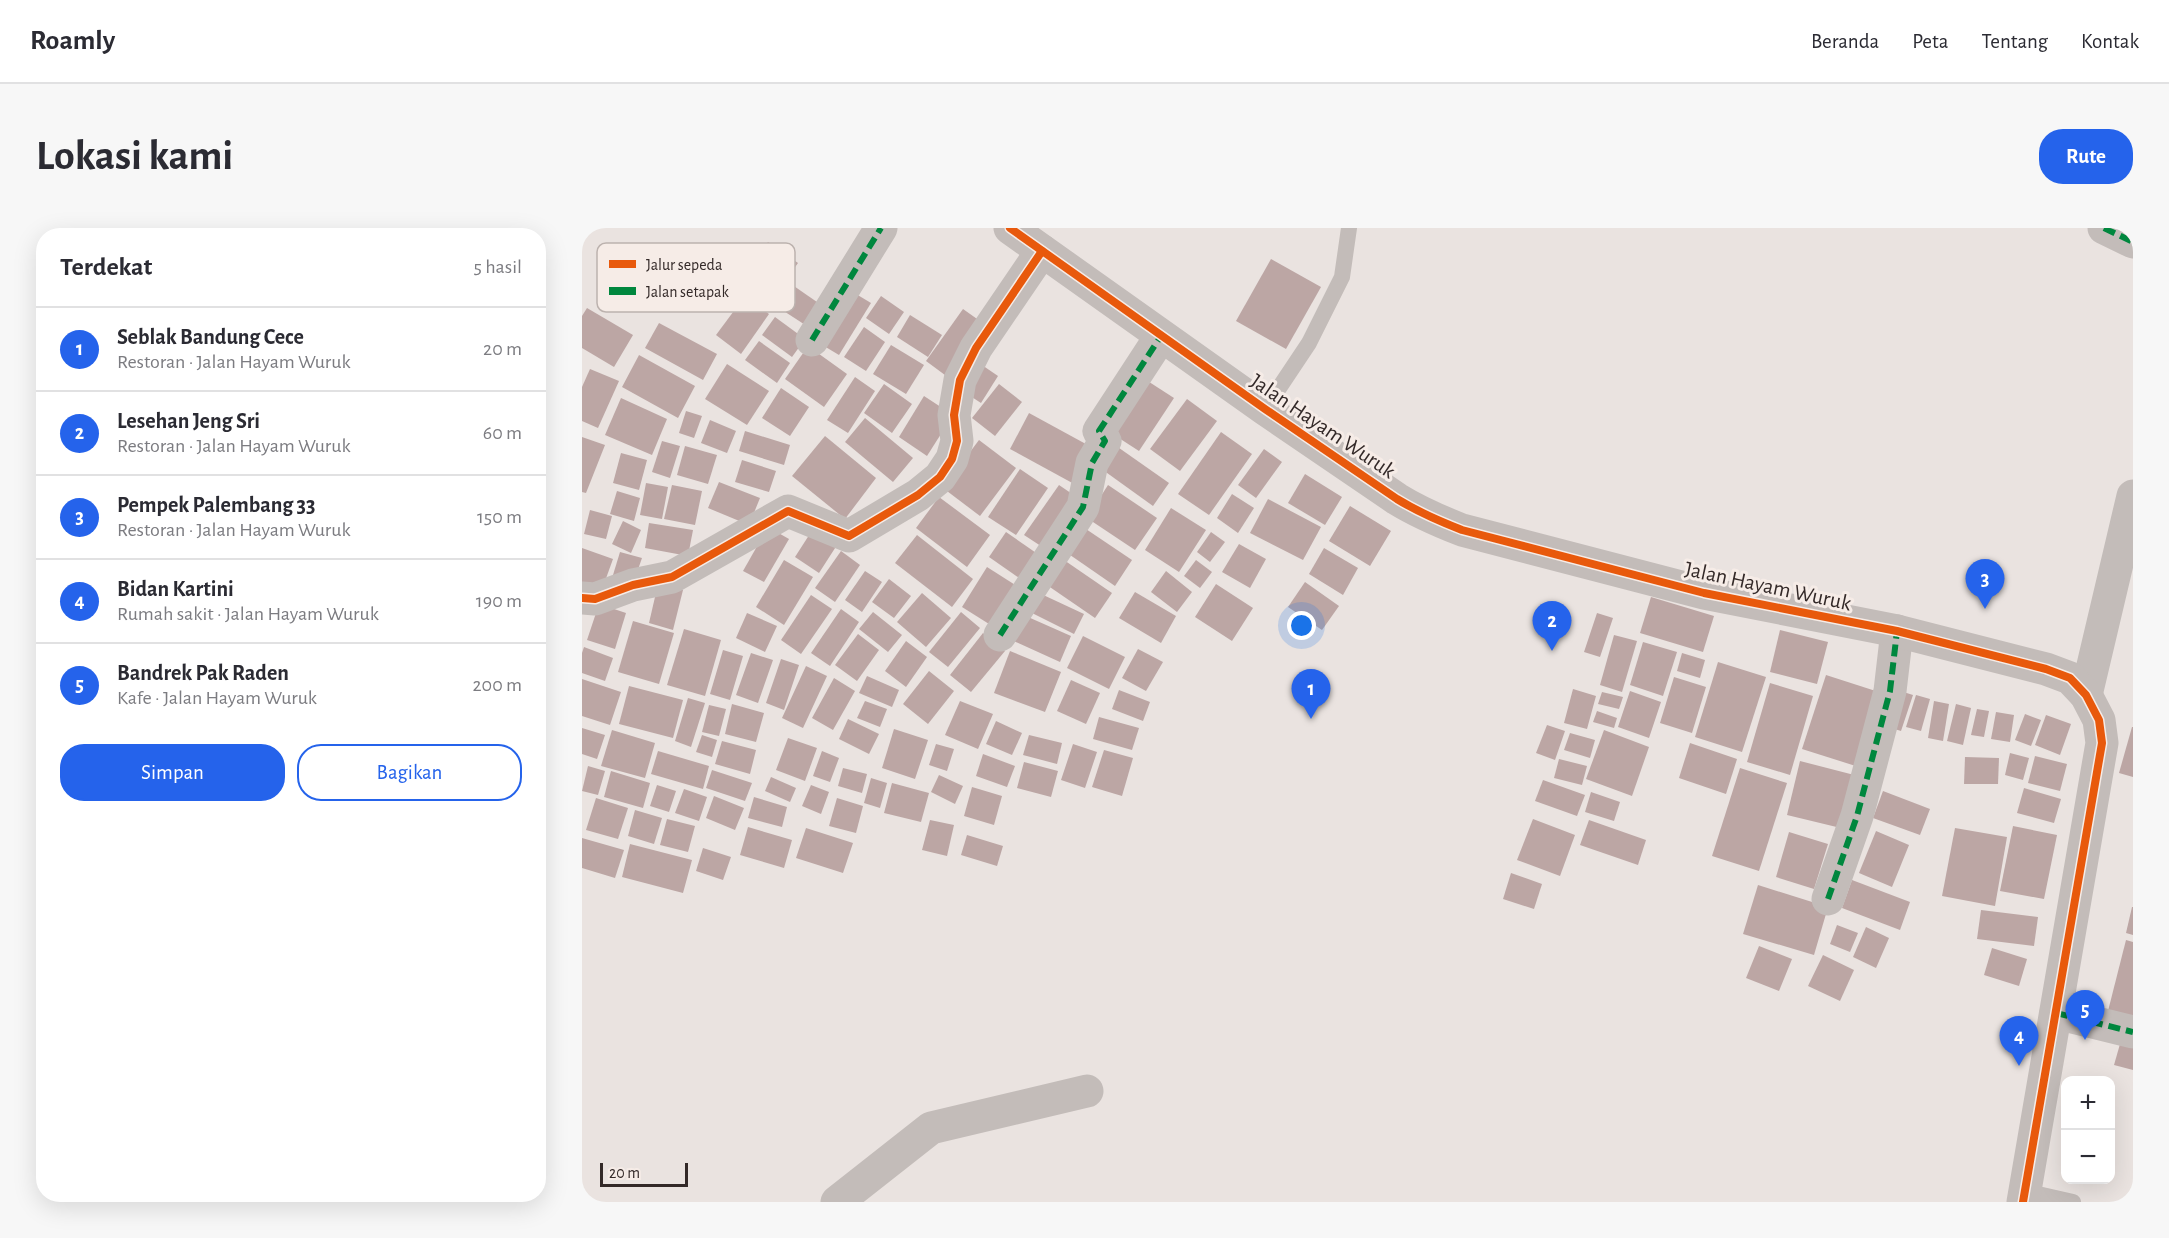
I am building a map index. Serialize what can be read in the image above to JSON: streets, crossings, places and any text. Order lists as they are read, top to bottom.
{
  "streets": {
    "street": ["Jalan Hayam Wuruk"]
  },
  "legend": ["Jalur sepeda", "Jalan setapak"],
  "scale_bar": "20 m",
  "page": {
    "header": "Roamly",
    "nav": [
      "Beranda",
      "Peta",
      "Tentang",
      "Kontak"
    ],
    "buttons": [
      "Rute",
      ["Simpan", "Bagikan"]
    ],
    "title": "Lokasi kami",
    "heading": ["Terdekat", "5 hasil"],
    "list": [
      {
        "mark": "1",
        "name": "Seblak Bandung Cece",
        "note": "Restoran · Jalan Hayam Wuruk",
        "value": "20 m"
      },
      {
        "mark": "2",
        "name": "Lesehan Jeng Sri",
        "note": "Restoran · Jalan Hayam Wuruk",
        "value": "60 m"
      },
      {
        "mark": "3",
        "name": "Pempek Palembang 33",
        "note": "Restoran · Jalan Hayam Wuruk",
        "value": "150 m"
      },
      {
        "mark": "4",
        "name": "Bidan Kartini",
        "note": "Rumah sakit · Jalan Hayam Wuruk",
        "value": "190 m"
      },
      {
        "mark": "5",
        "name": "Bandrek Pak Raden",
        "note": "Kafe · Jalan Hayam Wuruk",
        "value": "200 m"
      }
    ],
    "pins": [
      "3",
      "2",
      "1",
      "5",
      "4"
    ],
    "map_buttons": ["+", "−"],
    "scale": "20 m"
  }
}
